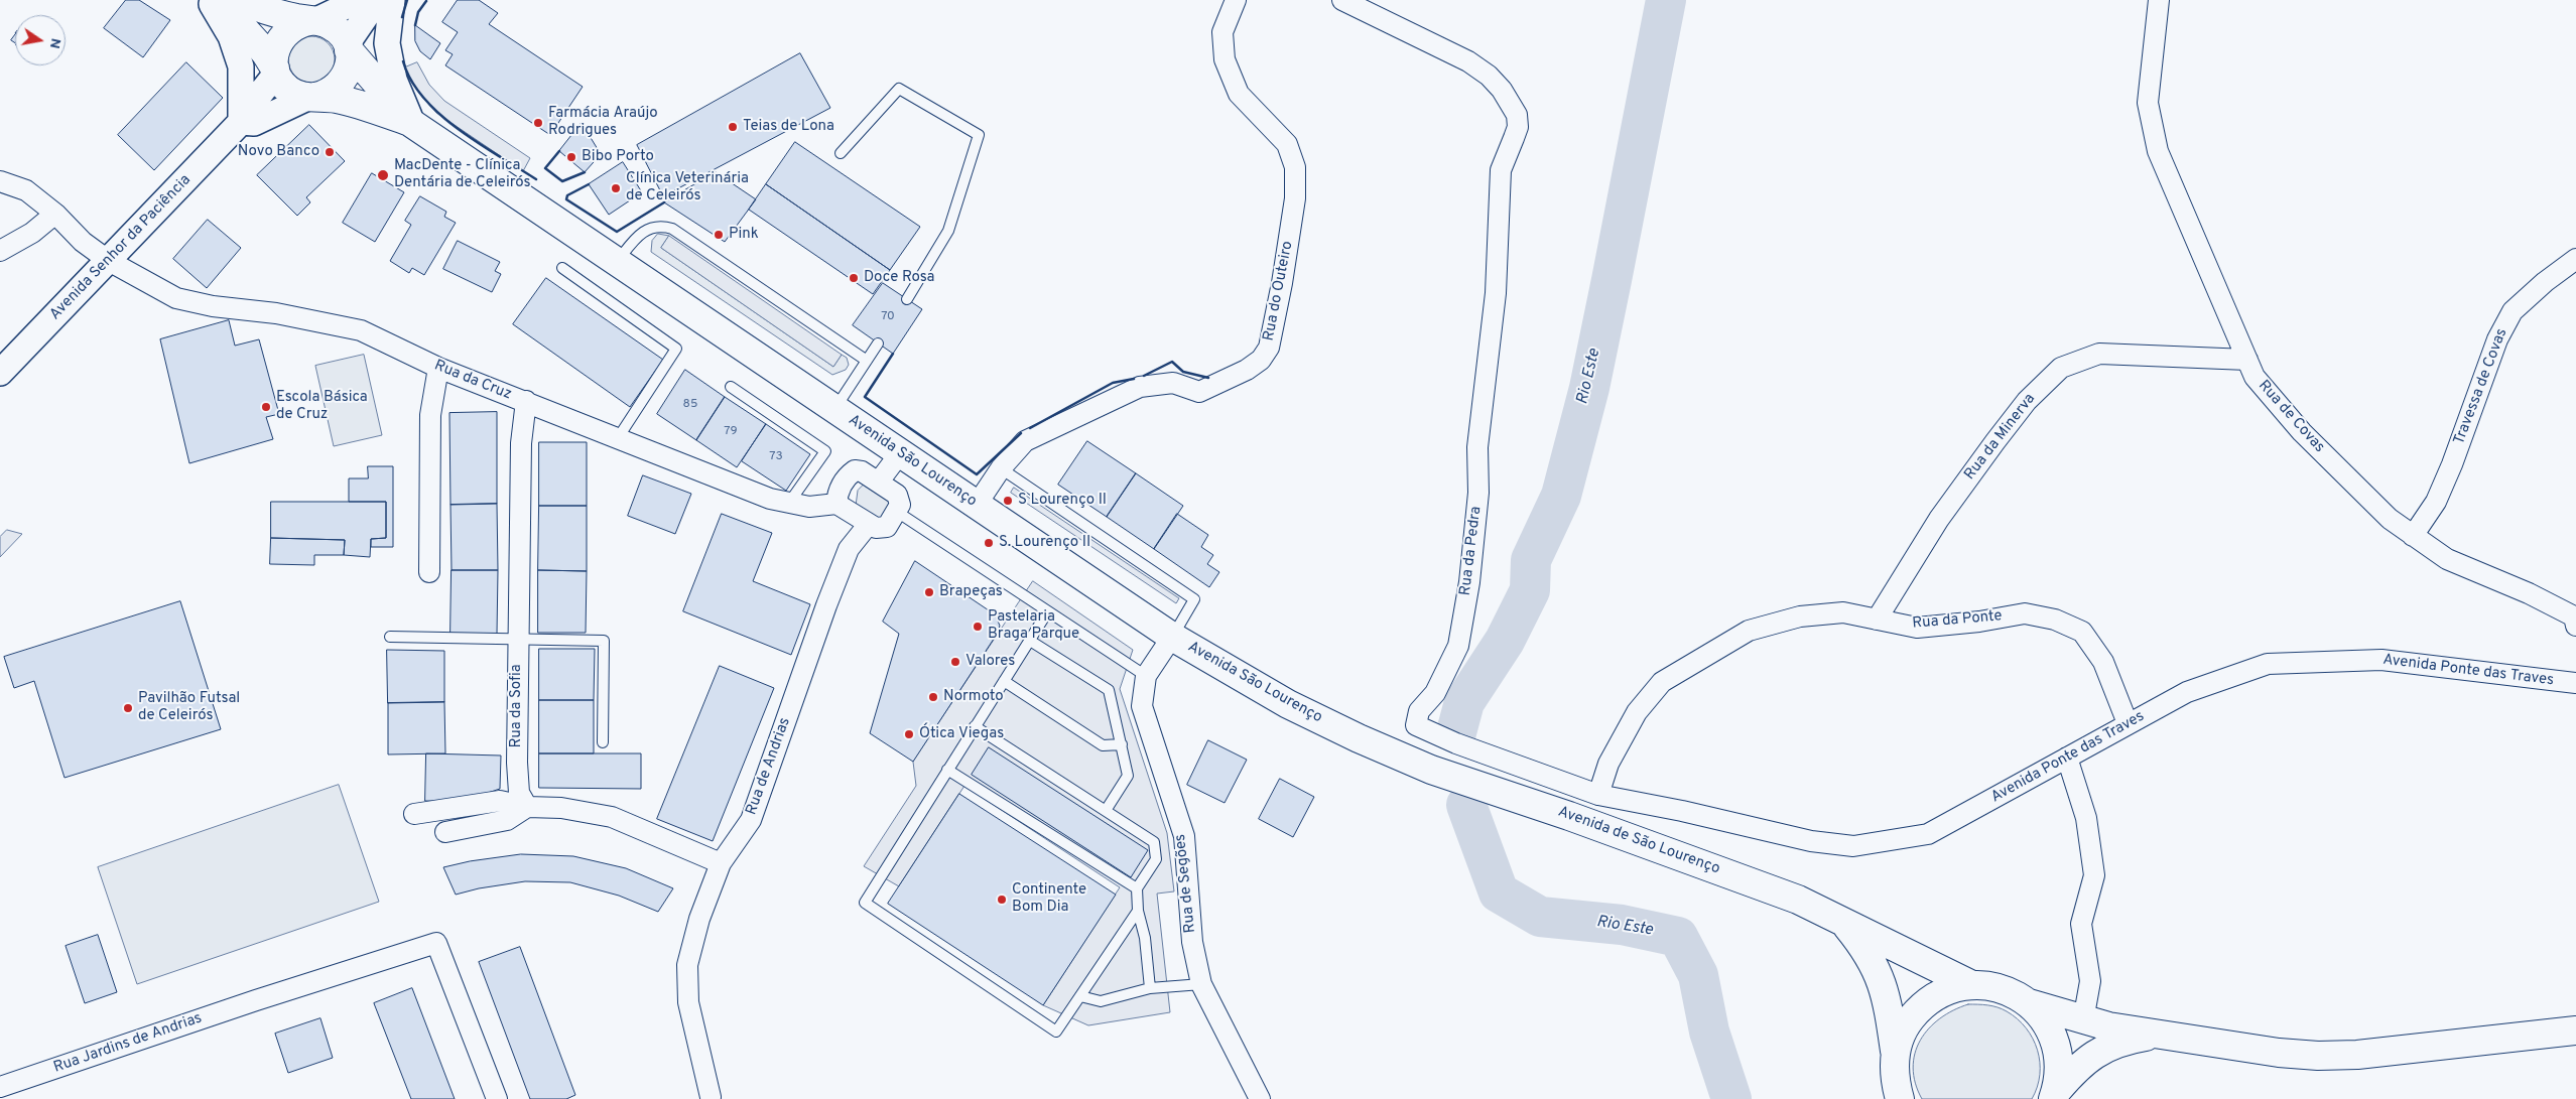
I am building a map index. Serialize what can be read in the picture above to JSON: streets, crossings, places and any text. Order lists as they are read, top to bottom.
{
  "streets": {
    "main road": ["Avenida São Lourenço", "Avenida de São Lourenço"],
    "street": [
      "Avenida Senhor da Paciência",
      "Rua do Outeiro",
      "Rua da Cruz",
      "Travessa de Covas",
      "Rua de Covas",
      "Rua da Minerva",
      "Rua da Pedra",
      "Rua da Ponte",
      "Avenida Ponte das Traves",
      "Rua da Sofia",
      "Rua de Andrias",
      "Rua de Segões",
      "Rua Jardins de Andrias"
    ]
  },
  "crossings": [
    ["Avenida Senhor da Paciência", "Rua da Cruz"],
    ["Rua do Outeiro", "Avenida São Lourenço"],
    ["Rua da Cruz", "Rua da Sofia"],
    ["Rua da Cruz", "Rua de Andrias"],
    ["Travessa de Covas", "Rua de Covas"],
    ["Rua de Covas", "Rua da Minerva"],
    ["Rua da Minerva", "Rua da Ponte"],
    ["Avenida São Lourenço", "Avenida de São Lourenço"],
    ["Avenida São Lourenço", "Rua de Segões"],
    ["Rua da Pedra", "Rua da Ponte"],
    ["Rua da Pedra", "Avenida Ponte das Traves"],
    ["Rua da Ponte", "Avenida Ponte das Traves"]
  ],
  "water": ["Rio Este"],
  "places": [
    "Farmácia Araújo Rodrigues",
    "Teias de Lona",
    "Novo Banco",
    "Bibo Porto",
    "MacDente - Clínica Dentária de Celeirós",
    "Clínica Veterinária de Celeirós",
    "Pink",
    "Doce Rosa",
    "Escola Básica de Cruz",
    "S Lourenço II",
    "S. Lourenço II",
    "Brapeças",
    "Pastelaria Braga Parque",
    "Valores",
    "Normoto",
    "Pavilhão Futsal de Celeirós",
    "Ótica Viegas",
    "Continente Bom Dia"
  ],
  "house_numbers": [
    "70",
    "85",
    "79",
    "73"
  ],
  "north": "right"
}
